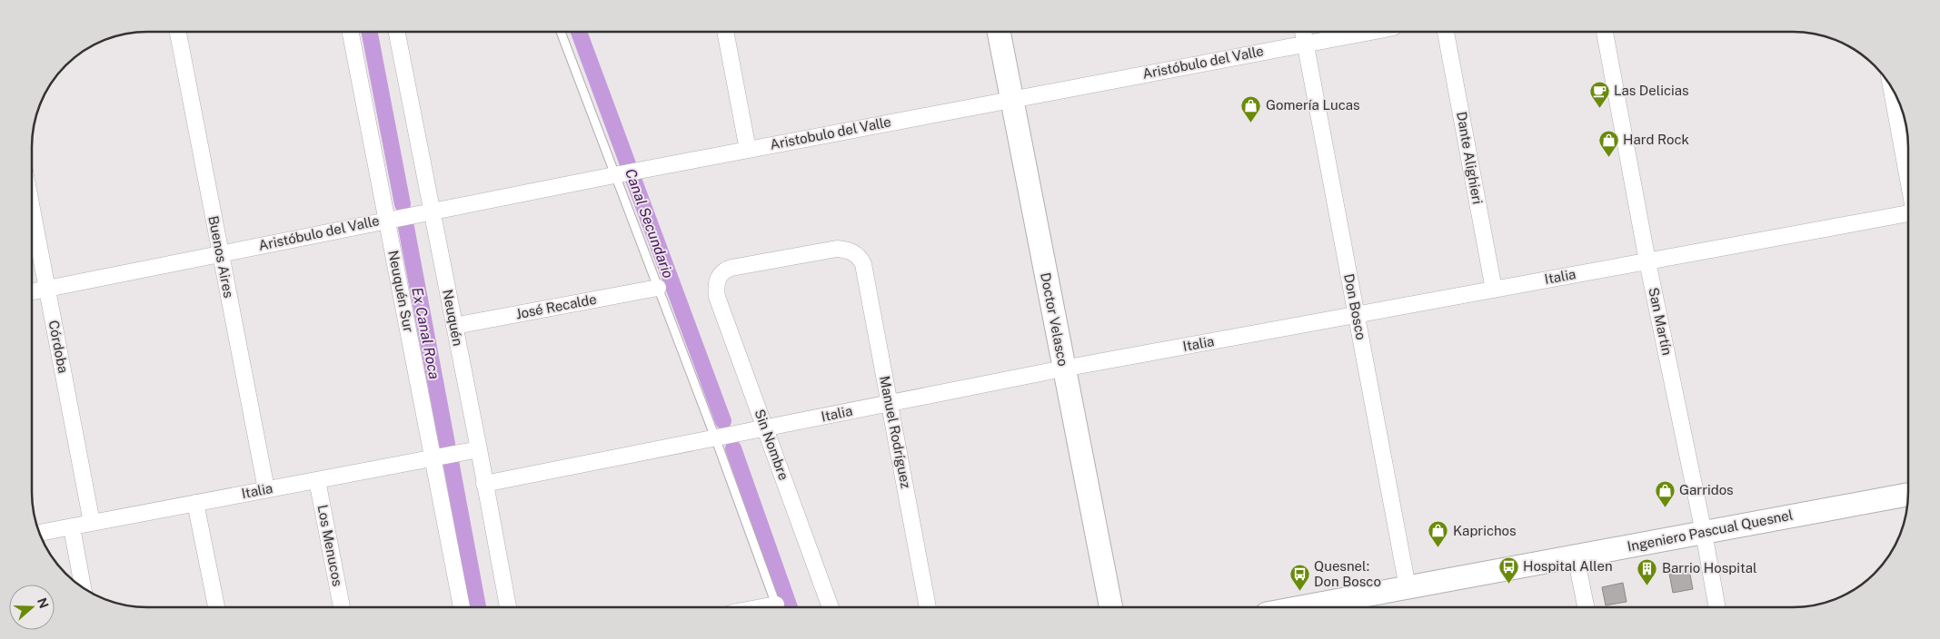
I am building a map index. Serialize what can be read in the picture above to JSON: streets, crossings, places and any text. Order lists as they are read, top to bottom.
{
  "streets": {
    "main road": ["Doctor Velasco", "Ingeniero Pascual Quesnel"],
    "street": [
      "Aristóbulo del Valle",
      "Aristobulo del Valle",
      "Dante Alighieri",
      "Buenos Aires",
      "Italia",
      "Neuquén Sur",
      "José Recalde",
      "Don Bosco",
      "Neuquén",
      "San Martín",
      "Córdoba",
      "Manuel Rodríguez",
      "Sin Nombre",
      "Los Menucos"
    ]
  },
  "crossings": [
    ["Aristóbulo del Valle", "Aristobulo del Valle"],
    ["Aristóbulo del Valle", "Buenos Aires"],
    ["Aristóbulo del Valle", "Neuquén Sur"],
    ["Aristóbulo del Valle", "Don Bosco"],
    ["Aristóbulo del Valle", "Neuquén"],
    ["Aristóbulo del Valle", "Doctor Velasco"],
    ["Aristóbulo del Valle", "Córdoba"],
    ["Aristobulo del Valle", "Doctor Velasco"],
    ["Dante Alighieri", "Italia"],
    ["Buenos Aires", "Italia"],
    ["Italia", "Neuquén Sur"],
    ["Italia", "Don Bosco"],
    ["Italia", "Neuquén"],
    ["Italia", "Doctor Velasco"],
    ["Italia", "San Martín"],
    ["Italia", "Córdoba"],
    ["Italia", "Manuel Rodríguez"],
    ["Italia", "Sin Nombre"],
    ["Italia", "Los Menucos"],
    ["José Recalde", "Neuquén"],
    ["Don Bosco", "Ingeniero Pascual Quesnel"],
    ["San Martín", "Ingeniero Pascual Quesnel"],
    ["Manuel Rodríguez", "Sin Nombre"]
  ],
  "water": ["Canal Secundario", "Ex Canal Roca"],
  "places": {
    "cafe": ["Las Delicias"],
    "shop": [
      "Gomería Lucas",
      "Hard Rock",
      "Garridos",
      "Kaprichos"
    ],
    "bus stop": ["Hospital Allen", "Quesnel: Don Bosco"],
    "building": ["Barrio Hospital"]
  },
  "north": "right"
}
